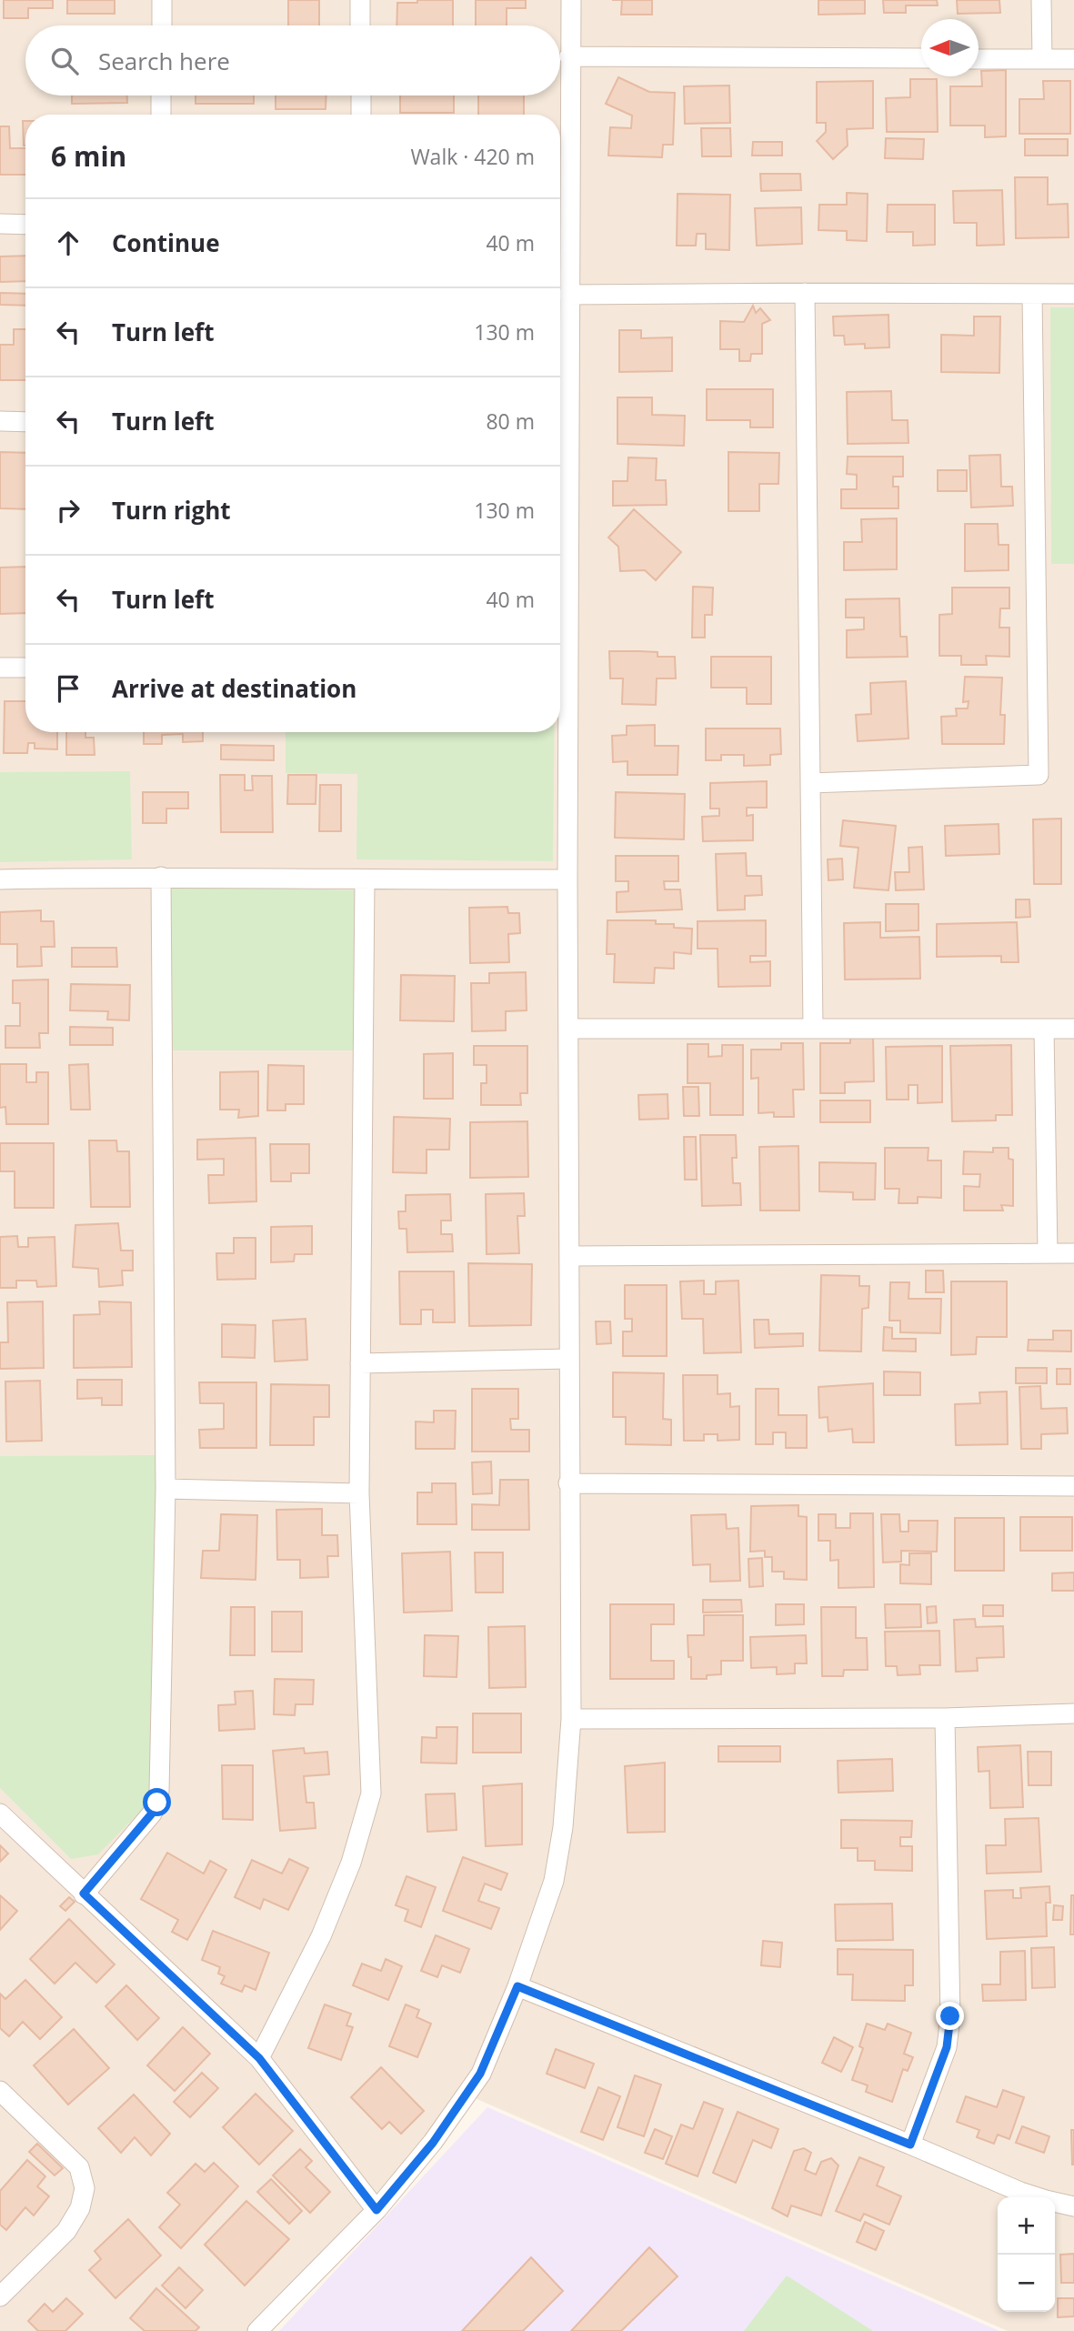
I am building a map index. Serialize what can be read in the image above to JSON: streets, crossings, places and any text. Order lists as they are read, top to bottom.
{
  "north": "left",
  "page": {
    "search": "Search here",
    "heading": ["6 min", "Walk · 420 m"],
    "list": [
      ["Continue", "40 m"],
      ["Turn left", "130 m"],
      ["Turn left", "80 m"],
      ["Turn right", "130 m"],
      ["Turn left", "40 m"],
      "Arrive at destination"
    ],
    "map_buttons": ["+", "−"]
  }
}
